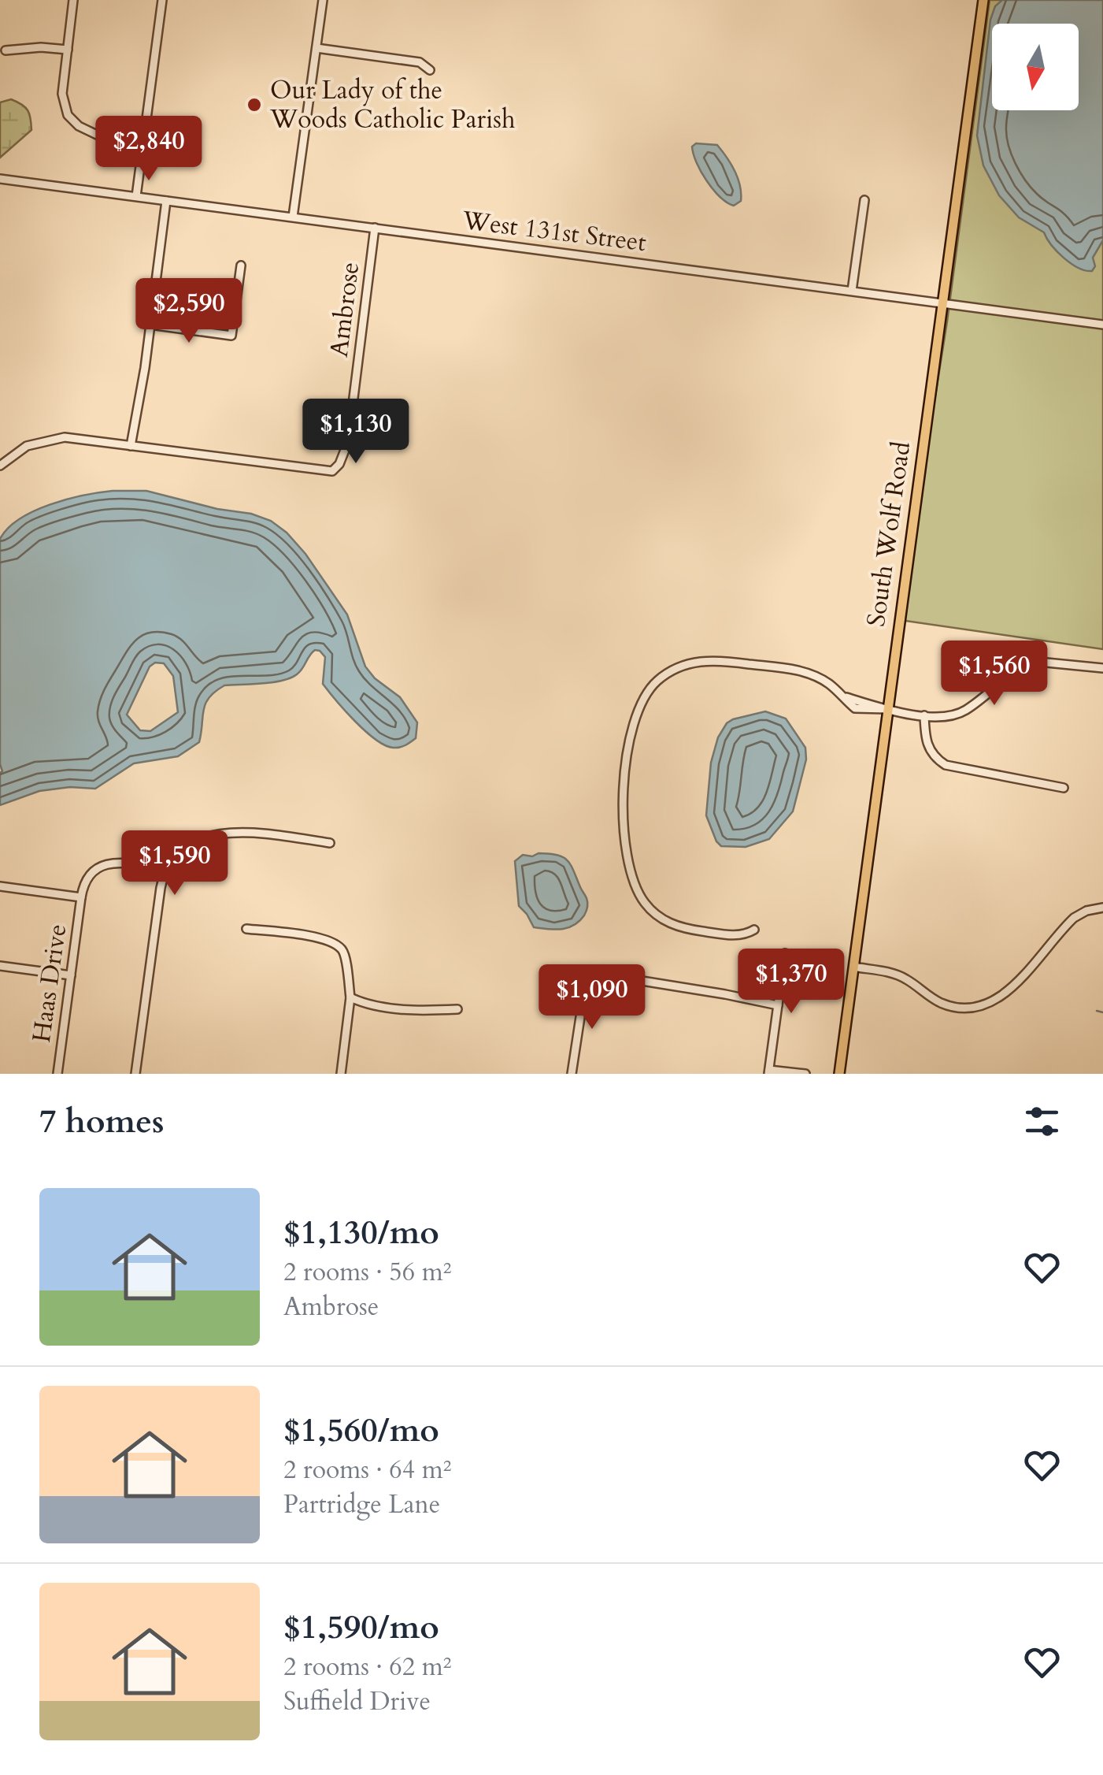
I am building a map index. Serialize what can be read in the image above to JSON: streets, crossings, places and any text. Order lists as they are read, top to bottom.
{
  "streets": {
    "main road": ["South Wolf Road"],
    "street": ["West 131st Street", "Ambrose", "Haas Drive"]
  },
  "crossings": [
    ["West 131st Street", "Ambrose"],
    ["West 131st Street", "South Wolf Road"]
  ],
  "places": ["Our Lady of the Woods Catholic Parish"],
  "north": "bottom",
  "page": {
    "price": [
      "$2,840",
      "$2,590",
      "$1,130",
      "$1,560",
      "$1,590",
      "$1,370",
      "$1,090"
    ],
    "heading": "7 homes",
    "list": [
      {
        "name": "$1,130/mo",
        "note": "2 rooms · 56 m² · Ambrose"
      },
      {
        "name": "$1,560/mo",
        "note": "2 rooms · 64 m² · Partridge Lane"
      },
      {
        "name": "$1,590/mo",
        "note": "2 rooms · 62 m² · Suffield Drive"
      }
    ]
  }
}
